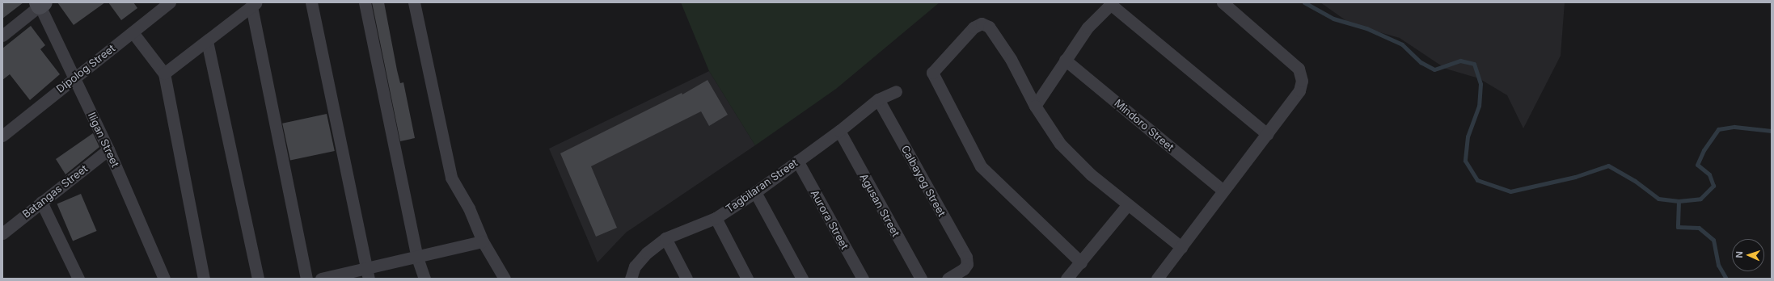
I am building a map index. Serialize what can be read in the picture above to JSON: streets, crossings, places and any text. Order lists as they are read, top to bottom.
{
  "streets": {
    "street": [
      "Dipolog Street",
      "Mindoro Street",
      "Iligan Street",
      "Calbayog Street",
      "Tagbilaran Street",
      "Batangas Street",
      "Agusan Street",
      "Aurora Street"
    ]
  },
  "crossings": [
    ["Dipolog Street", "Iligan Street"],
    ["Iligan Street", "Batangas Street"],
    ["Calbayog Street", "Tagbilaran Street"],
    ["Tagbilaran Street", "Agusan Street"],
    ["Tagbilaran Street", "Aurora Street"]
  ],
  "north": "left"
}
